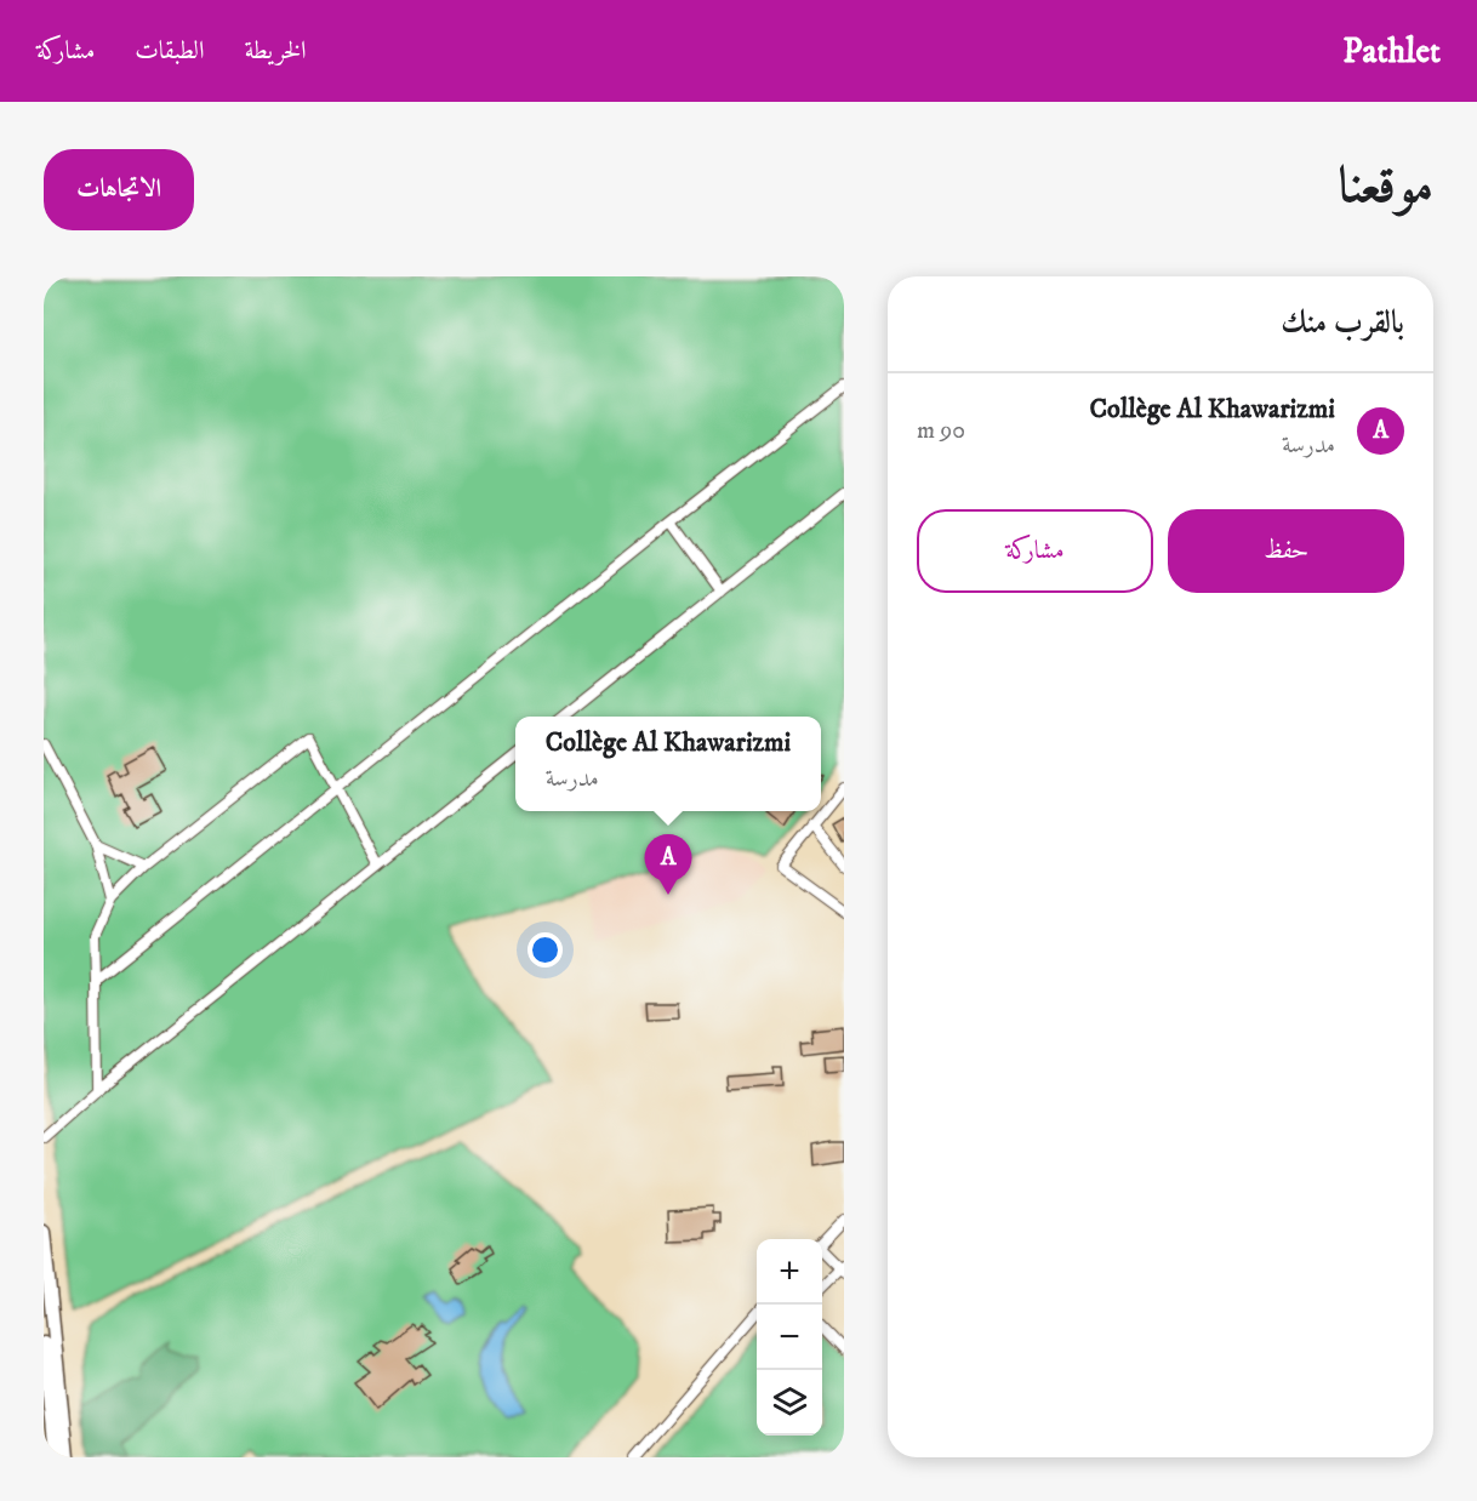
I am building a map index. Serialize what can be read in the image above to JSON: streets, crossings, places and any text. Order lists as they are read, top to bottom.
{
  "page": {
    "header": "Pathlet",
    "nav": ["الخريطة", "الطبقات", "مشاركة"],
    "title": "موقعنا",
    "buttons": [
      "الاتجاهات",
      ["حفظ", "مشاركة"]
    ],
    "heading": "بالقرب منك",
    "list": [
      {
        "mark": "A",
        "name": "Collège Al Khawarizmi",
        "note": "مدرسة",
        "value": "90 m"
      }
    ],
    "popup": ["Collège Al Khawarizmi", "مدرسة"],
    "pins": "A",
    "map_buttons": ["+", "−"]
  }
}
